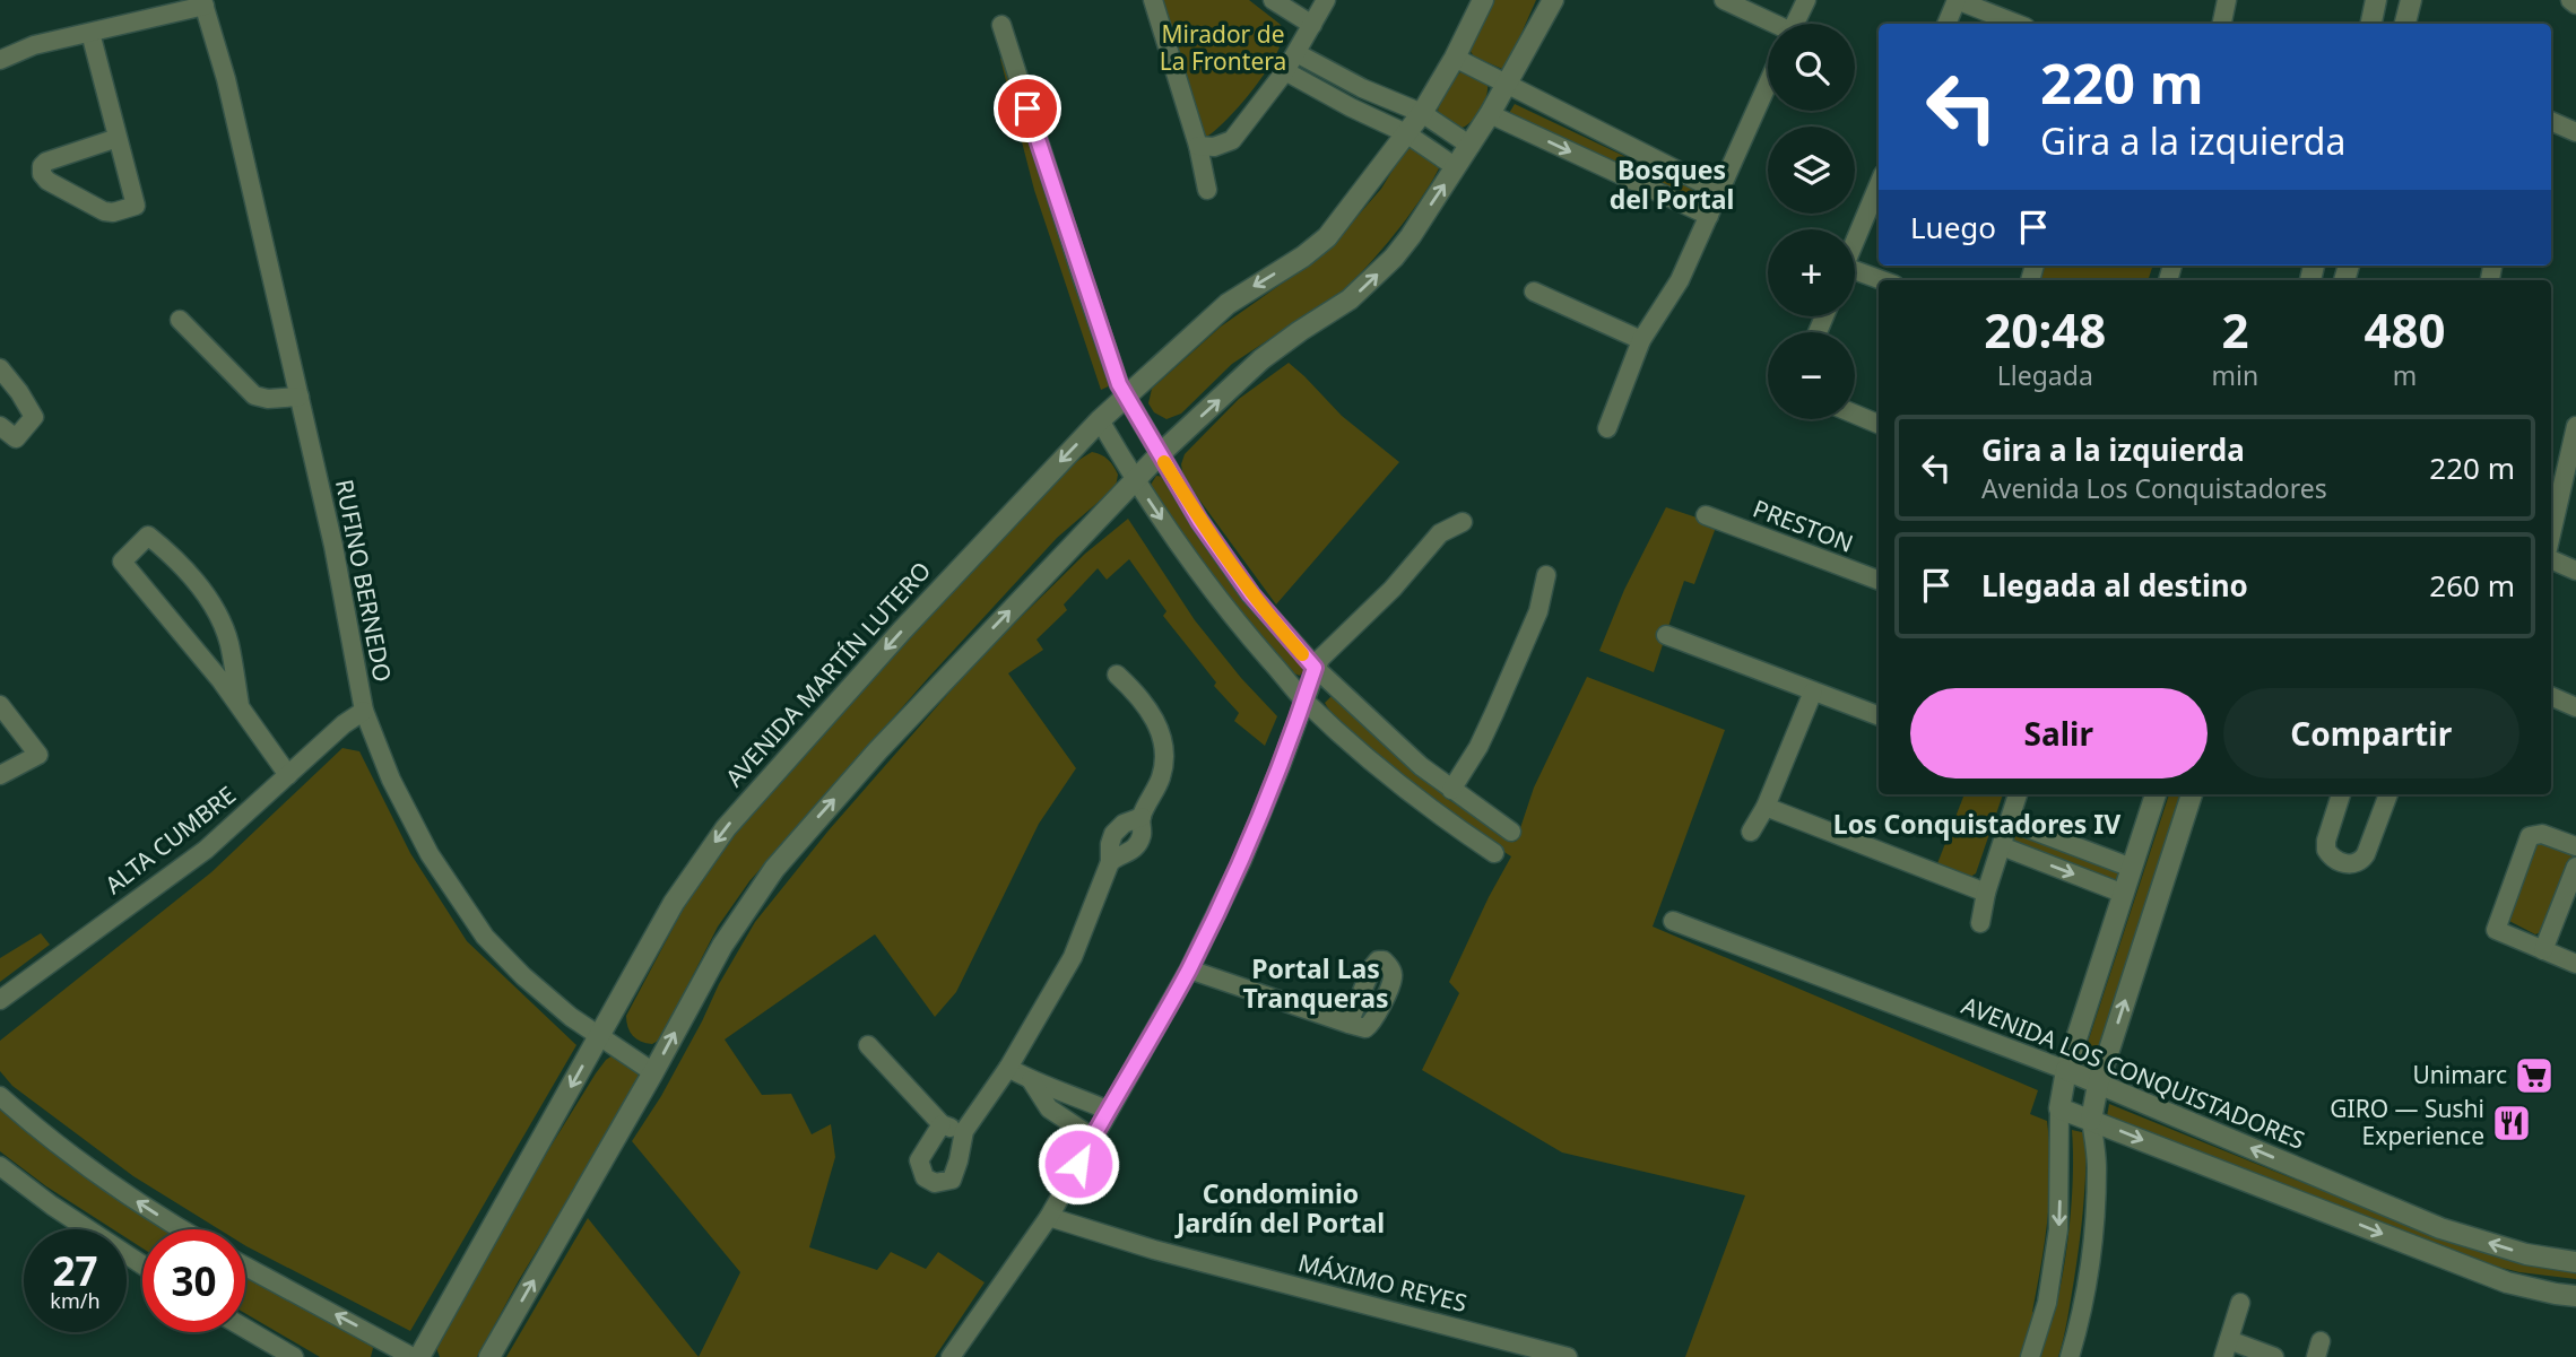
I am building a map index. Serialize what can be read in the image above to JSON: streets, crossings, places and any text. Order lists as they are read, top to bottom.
{
  "streets": {
    "street": [
      "PRESTON",
      "RUFINO BERNEDO",
      "AVENIDA MARTÍN LUTERO",
      "ALTA CUMBRE",
      "AVENIDA LOS CONQUISTADORES",
      "MÁXIMO REYES"
    ]
  },
  "crossings": [
    ["RUFINO BERNEDO", "AVENIDA MARTÍN LUTERO"],
    ["RUFINO BERNEDO", "ALTA CUMBRE"]
  ],
  "districts": [
    "Bosques del Portal",
    "Los Conquistadores IV",
    "Portal Las Tranqueras",
    "Condominio Jardín del Portal"
  ],
  "parks": ["Mirador de La Frontera"],
  "places": {
    "supermarket": ["Unimarc"],
    "restaurant": ["GIRO — Sushi Experience"]
  },
  "page": {
    "map_buttons": ["+", "−"],
    "turn": ["220 m", "Gira a la izquierda"],
    "then": "Luego",
    "eta": [
      "20:48",
      "Llegada",
      "2",
      "min",
      "480",
      "m"
    ],
    "list": [
      {
        "name": "Gira a la izquierda",
        "note": "Avenida Los Conquistadores",
        "value": "220 m"
      },
      {
        "name": "Llegada al destino",
        "value": "260 m"
      }
    ],
    "buttons": ["Salir", "Compartir"],
    "speed": "27 km/h",
    "limit": "30"
  }
}
